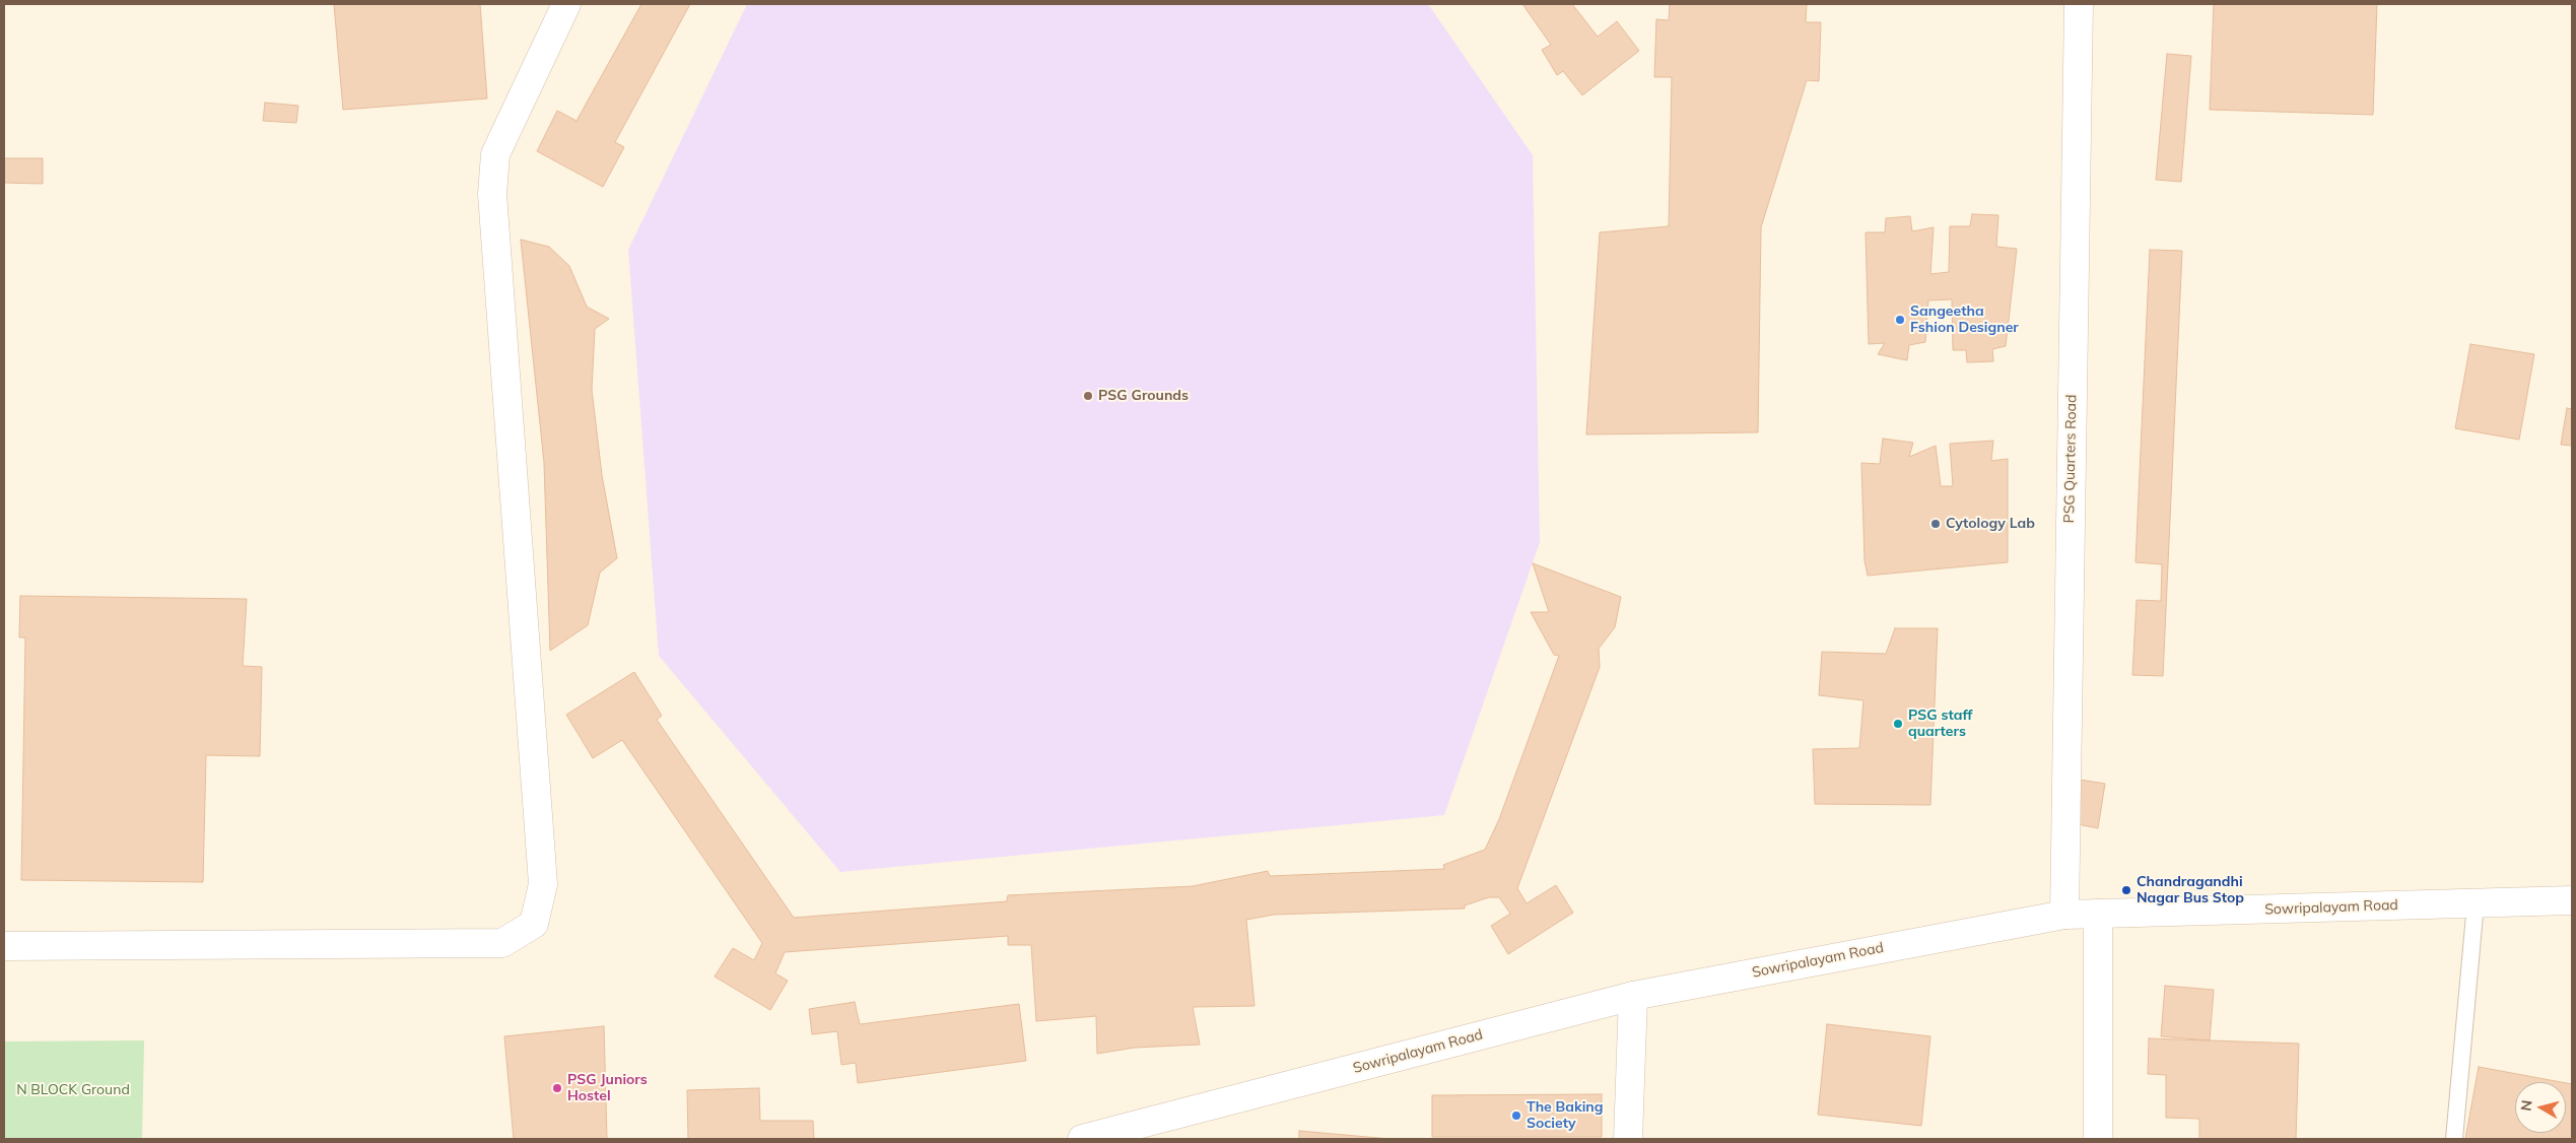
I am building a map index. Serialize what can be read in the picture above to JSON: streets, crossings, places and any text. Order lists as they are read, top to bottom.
{
  "streets": {
    "street": ["PSG Quarters Road", "Sowripalayam Road"]
  },
  "crossings": [
    ["PSG Quarters Road", "Sowripalayam Road"]
  ],
  "parks": ["N BLOCK Ground"],
  "places": [
    "Sangeetha Fshion Designer",
    "PSG Grounds",
    "Cytology Lab",
    "PSG staff quarters",
    "Chandragandhi Nagar Bus Stop",
    "PSG Juniors Hostel",
    "The Baking Society"
  ],
  "north": "left"
}
